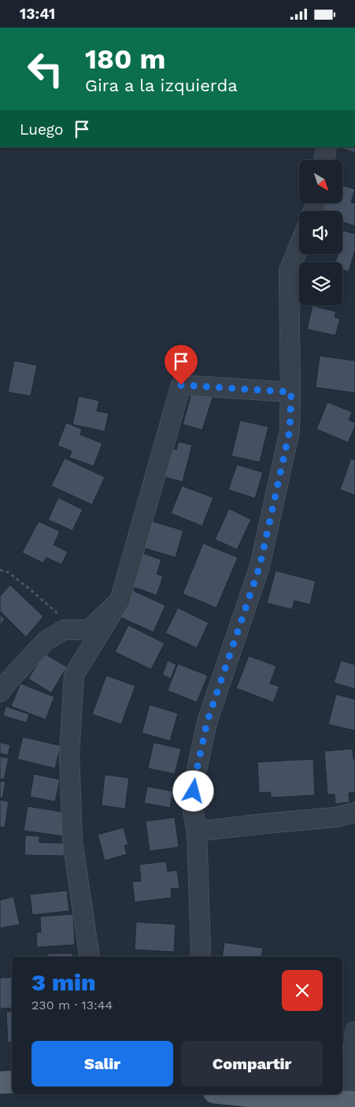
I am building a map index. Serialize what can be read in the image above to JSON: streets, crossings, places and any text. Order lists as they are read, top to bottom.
{
  "north": "bottom right",
  "page": {
    "status": "13:41",
    "turn": ["180 m", "Gira a la izquierda"],
    "then": "Luego",
    "heading": ["3 min", "230 m · 13:44"],
    "buttons": ["Salir", "Compartir"]
  }
}
